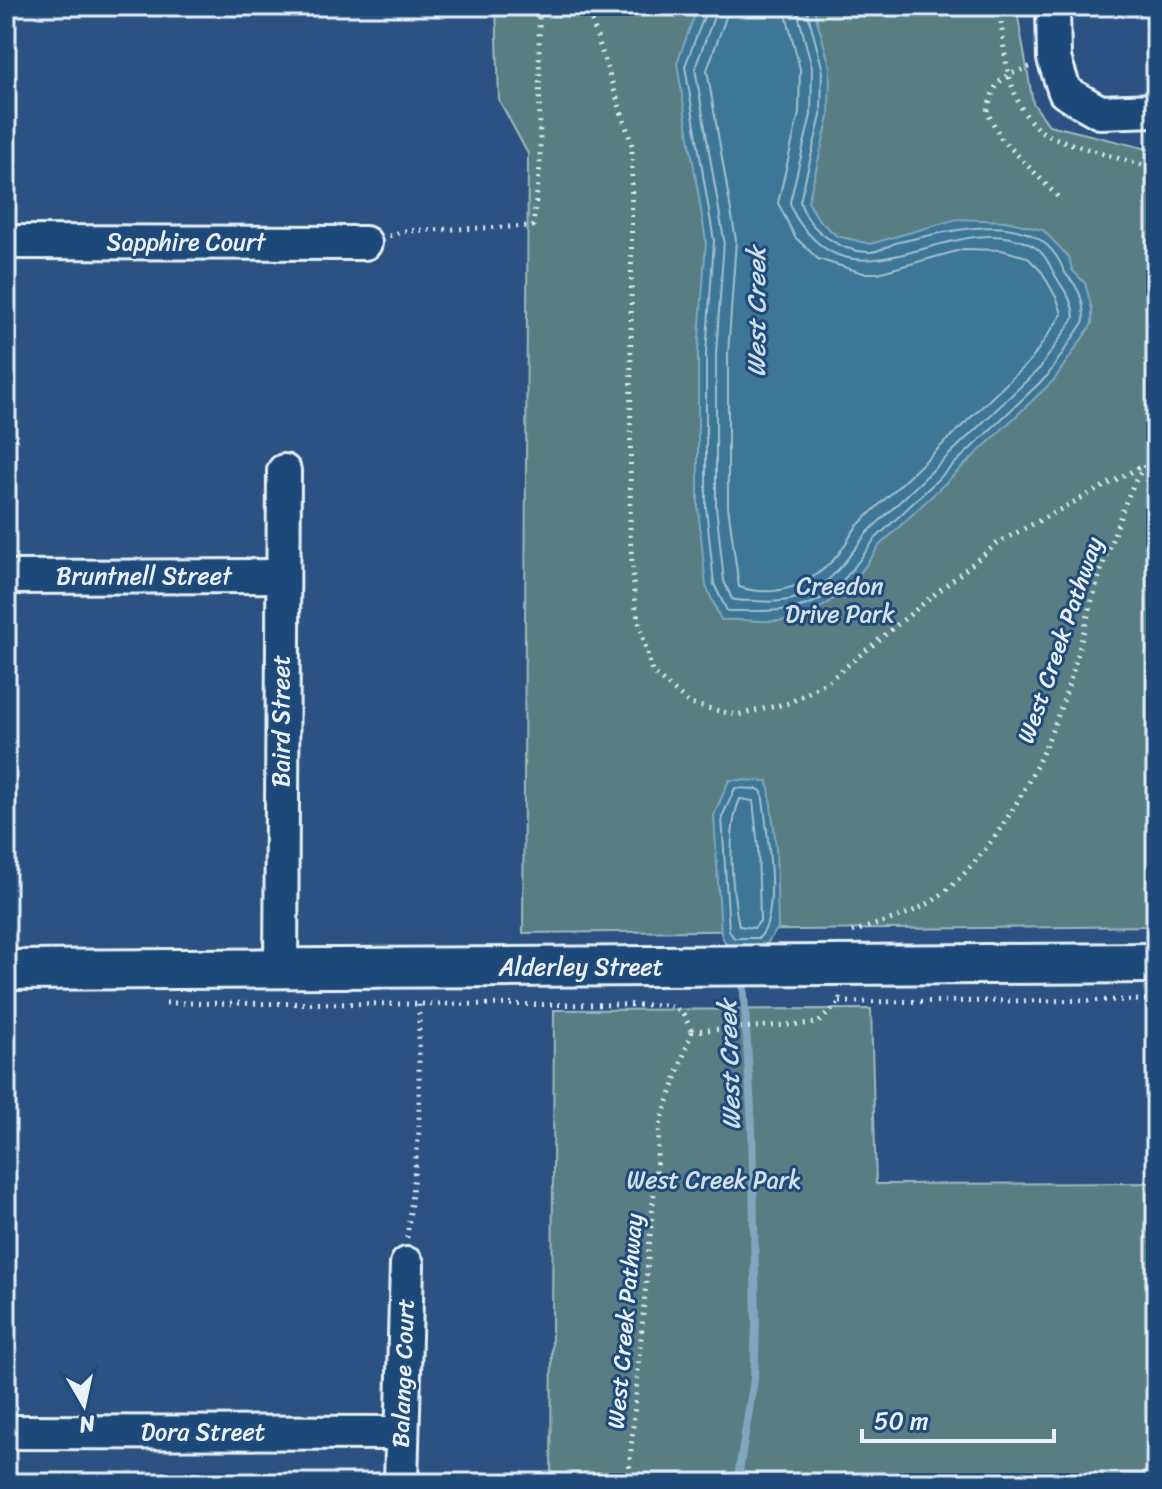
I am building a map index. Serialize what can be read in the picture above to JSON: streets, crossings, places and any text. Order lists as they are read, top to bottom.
{
  "streets": {
    "street": [
      "Sapphire Court",
      "Bruntnell Street",
      "Baird Street",
      "Alderley Street",
      "Balange Court",
      "Dora Street"
    ],
    "path": ["West Creek Pathway"]
  },
  "crossings": [
    ["Bruntnell Street", "Baird Street"],
    ["West Creek Pathway", "Alderley Street"],
    ["Baird Street", "Alderley Street"],
    ["Balange Court", "Dora Street"]
  ],
  "water": ["West Creek"],
  "parks": ["Creedon Drive Park", "West Creek Park"],
  "scale_bar": "50 m",
  "north": "bottom"
}
